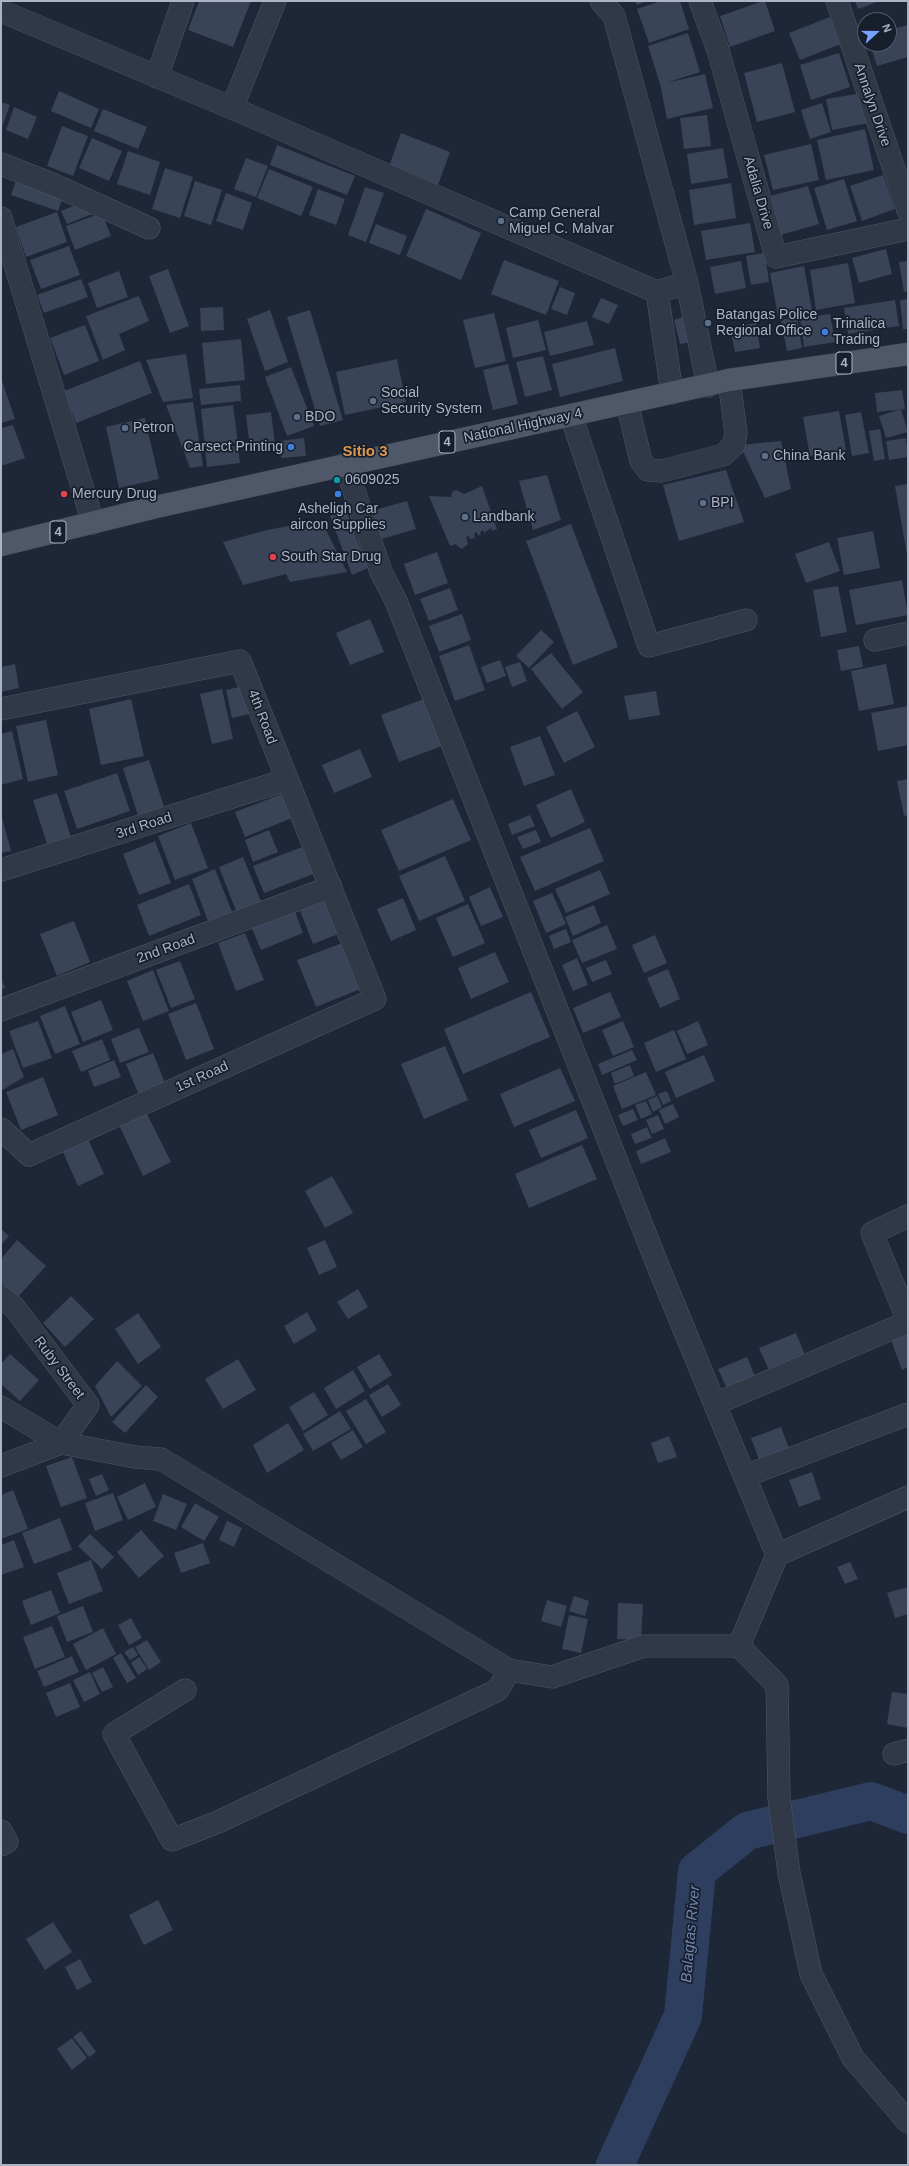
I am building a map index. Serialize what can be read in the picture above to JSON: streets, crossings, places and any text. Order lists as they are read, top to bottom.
{
  "streets": {
    "main road": ["4", "National Highway 4"],
    "street": [
      "Annalyn Drive",
      "Adalia Drive",
      "4th Road",
      "3rd Road",
      "2nd Road",
      "1st Road",
      "Ruby Street"
    ]
  },
  "crossings": [
    ["4th Road", "3rd Road"],
    ["4th Road", "2nd Road"],
    ["4th Road", "1st Road"]
  ],
  "districts": ["Sitio 3"],
  "water": ["Balagtas River"],
  "places": [
    "Camp General Miguel C. Malvar",
    "Batangas Police Regional Office",
    "Trinalica Trading",
    "Social Security System",
    "BDO",
    "Petron",
    "Carsect Printing",
    "China Bank",
    "0609025",
    "Mercury Drug",
    "Asheligh Car aircon Supplies",
    "BPI",
    "Landbank",
    "South Star Drug"
  ],
  "north": "right"
}
